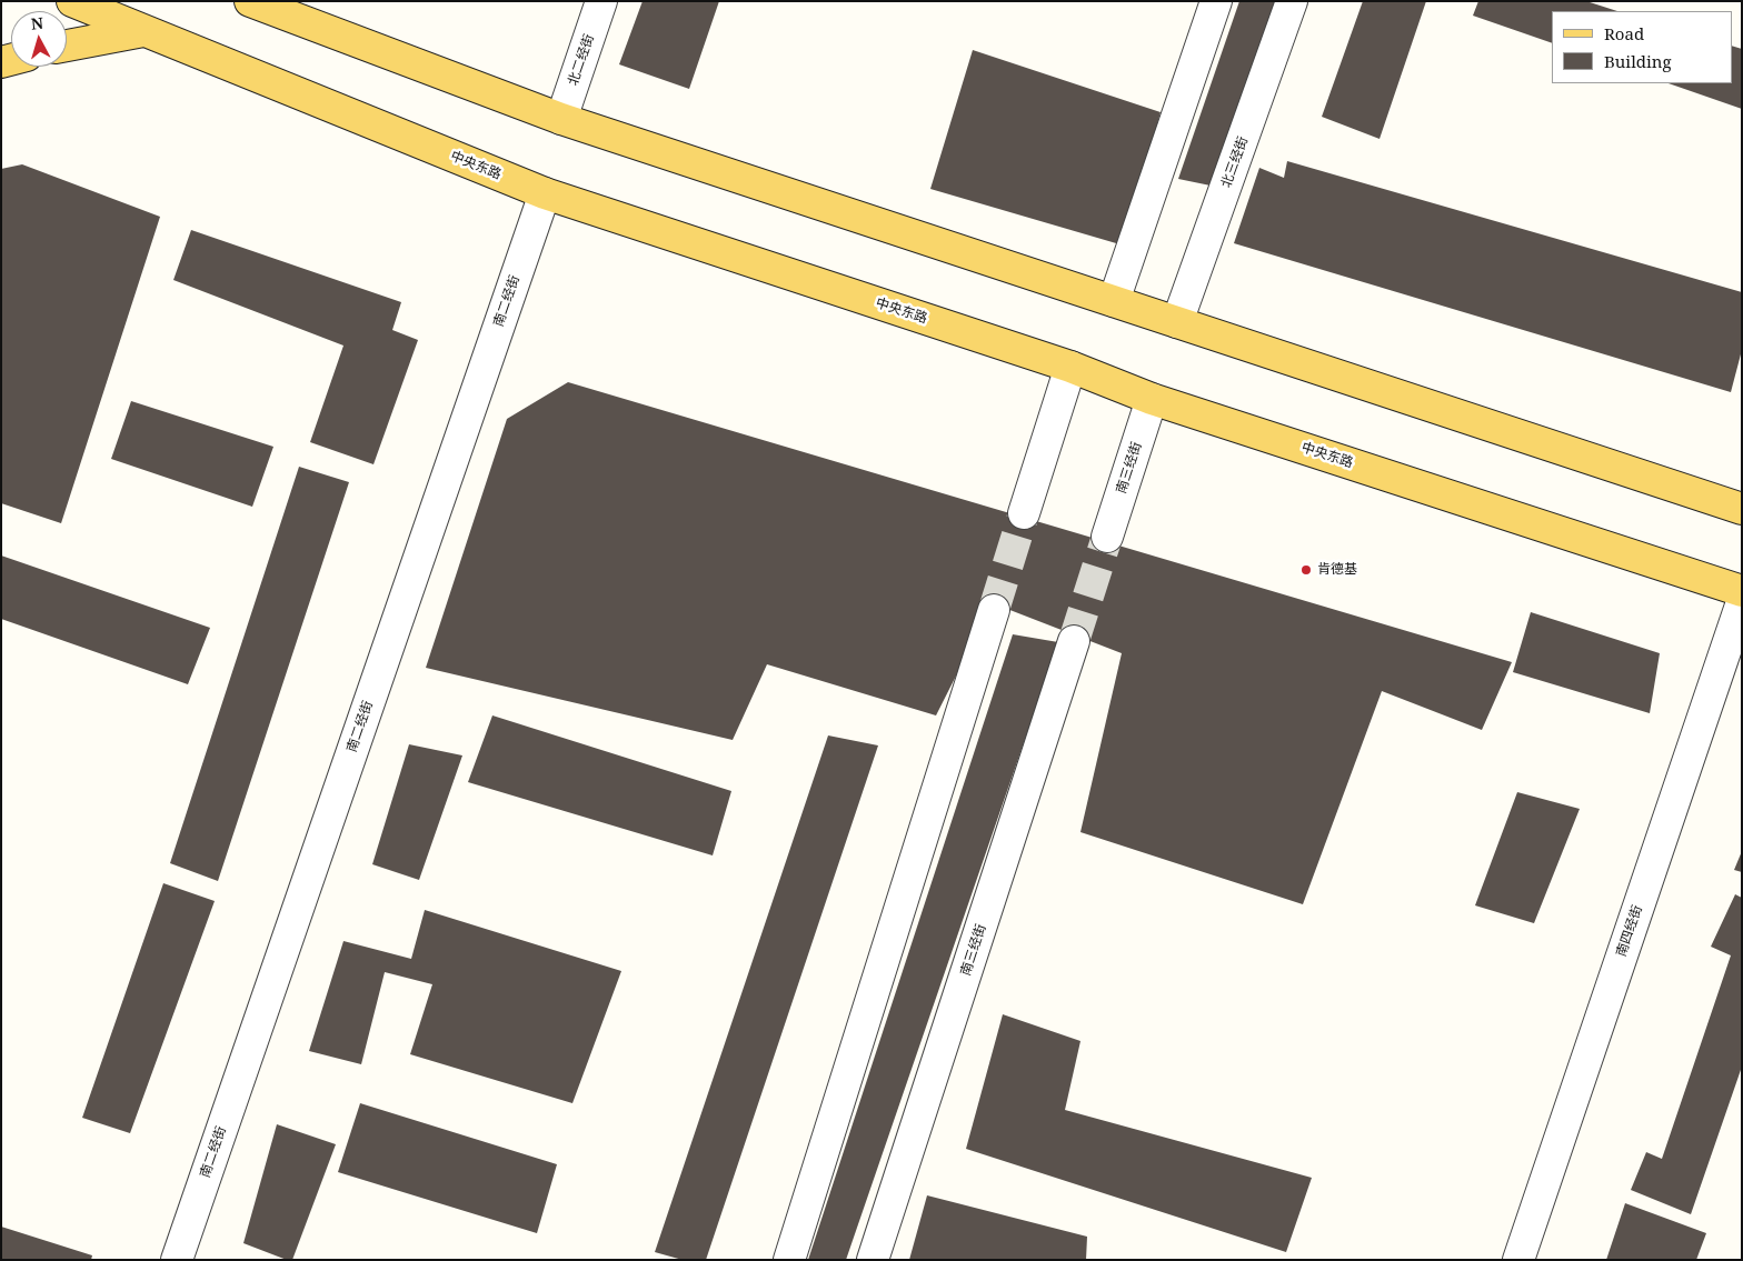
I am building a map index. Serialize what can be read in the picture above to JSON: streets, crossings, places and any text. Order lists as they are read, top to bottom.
{
  "streets": {
    "main road": ["中央东路"],
    "street": [
      "北二经街",
      "北三经街",
      "南二经街",
      "南三经街",
      "南四经街"
    ]
  },
  "crossings": [
    ["中央东路", "南二经街"],
    ["中央东路", "南三经街"]
  ],
  "places": ["肯德基"],
  "legend": ["Road", "Building"],
  "north": "top"
}
